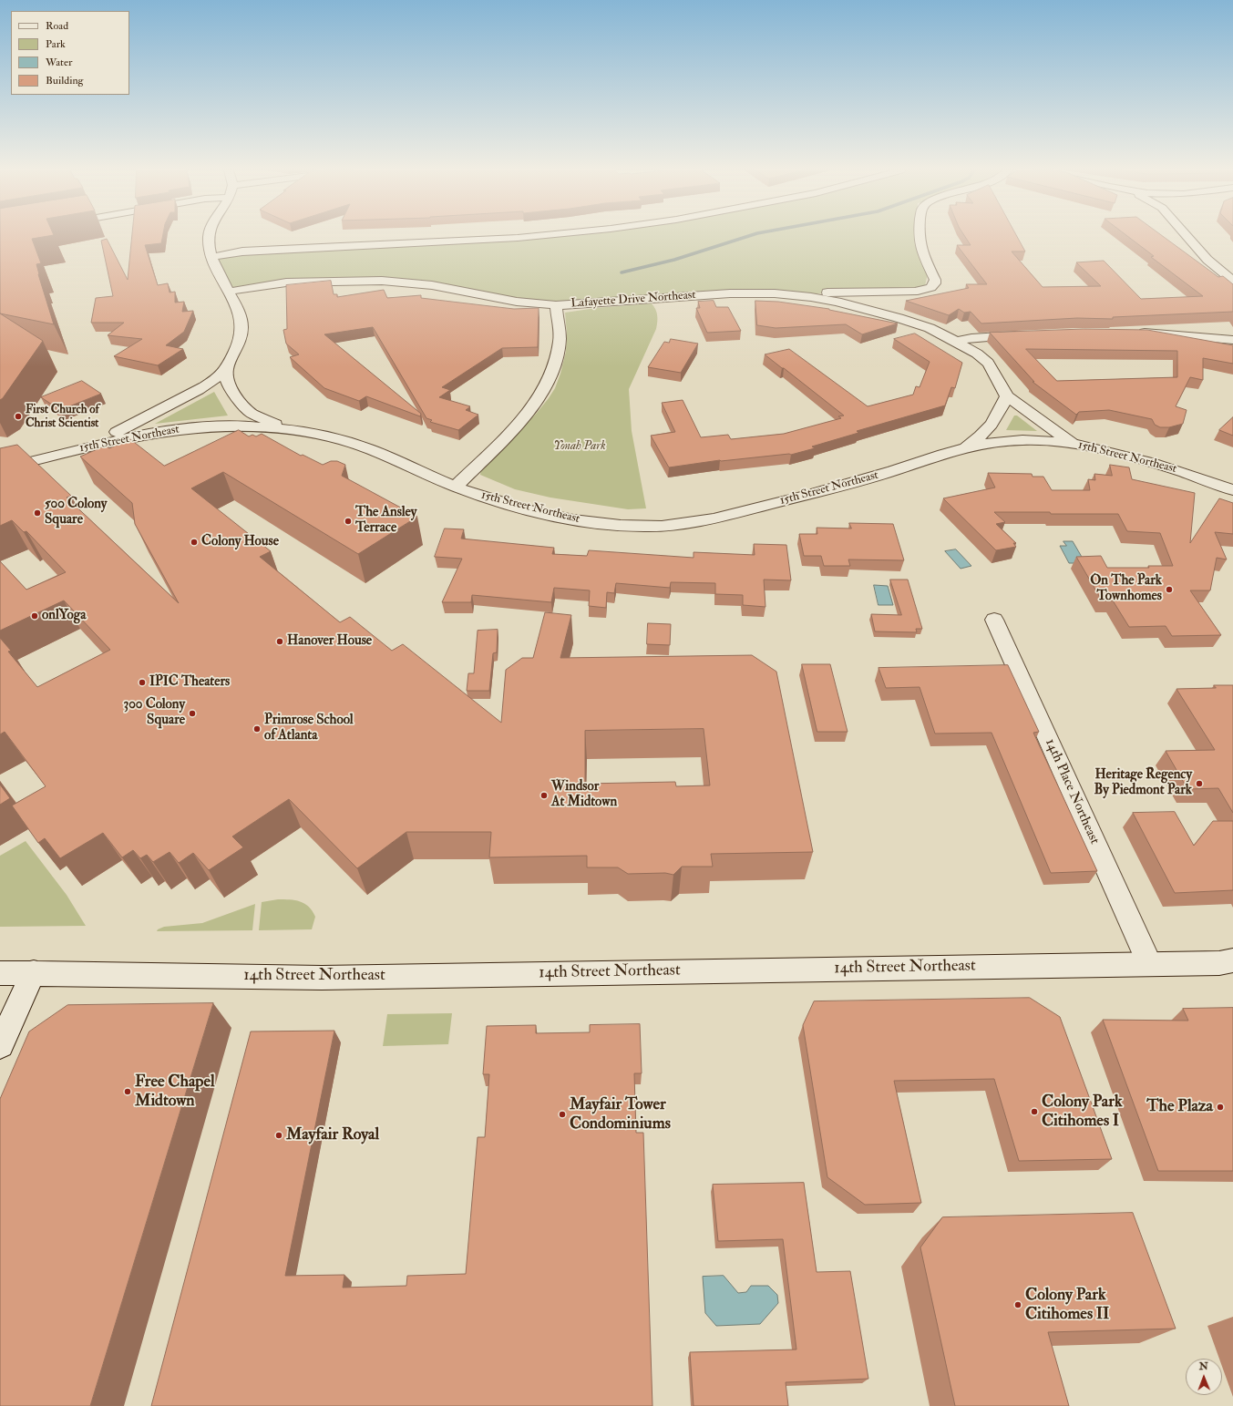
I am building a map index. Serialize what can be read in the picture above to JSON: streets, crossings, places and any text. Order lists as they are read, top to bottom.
{
  "streets": {
    "street": [
      "Lafayette Drive Northeast",
      "15th Street Northeast",
      "14th Place Northeast",
      "14th Street Northeast"
    ]
  },
  "crossings": [
    ["Lafayette Drive Northeast", "15th Street Northeast"],
    ["14th Place Northeast", "14th Street Northeast"]
  ],
  "parks": ["Yonah Park"],
  "places": [
    "First Church of Christ Scientist",
    "500 Colony Square",
    "The Ansley Terrace",
    "Colony House",
    "On The Park Townhomes",
    "onlYoga",
    "Hanover House",
    "IPIC Theaters",
    "300 Colony Square",
    "Primrose School of Atlanta",
    "Heritage Regency By Piedmont Park",
    "Windsor At Midtown",
    "Free Chapel Midtown",
    "The Plaza",
    "Colony Park Citihomes I",
    "Mayfair Tower Condominiums",
    "Mayfair Royal",
    "Colony Park Citihomes II"
  ],
  "legend": [
    "Road",
    "Park",
    "Water",
    "Building"
  ],
  "north": "top"
}
